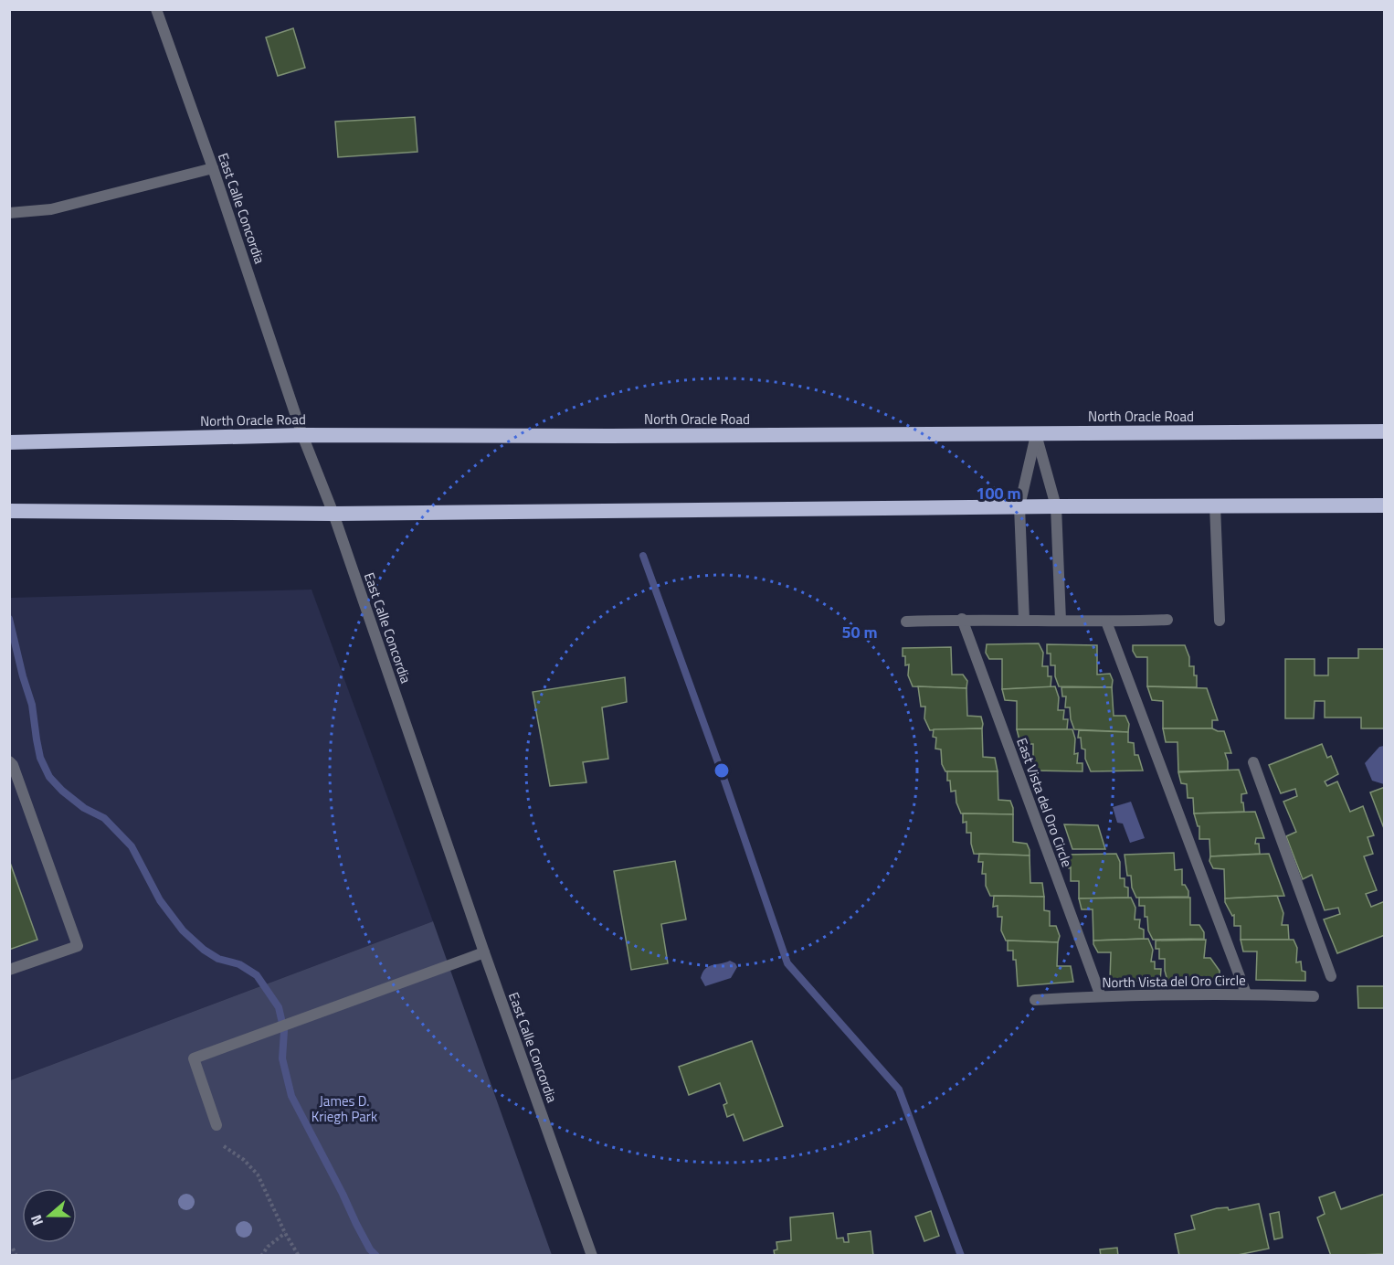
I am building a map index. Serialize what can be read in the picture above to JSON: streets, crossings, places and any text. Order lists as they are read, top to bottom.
{
  "streets": {
    "highway": ["North Oracle Road"],
    "street": ["East Calle Concordia", "East Vista del Oro Circle", "North Vista del Oro Circle"]
  },
  "crossings": [
    ["East Calle Concordia", "North Oracle Road"],
    ["East Vista del Oro Circle", "North Vista del Oro Circle"]
  ],
  "parks": ["James D. Kriegh Park"],
  "north": "left",
  "rings": ["100 m", "50 m"]
}
